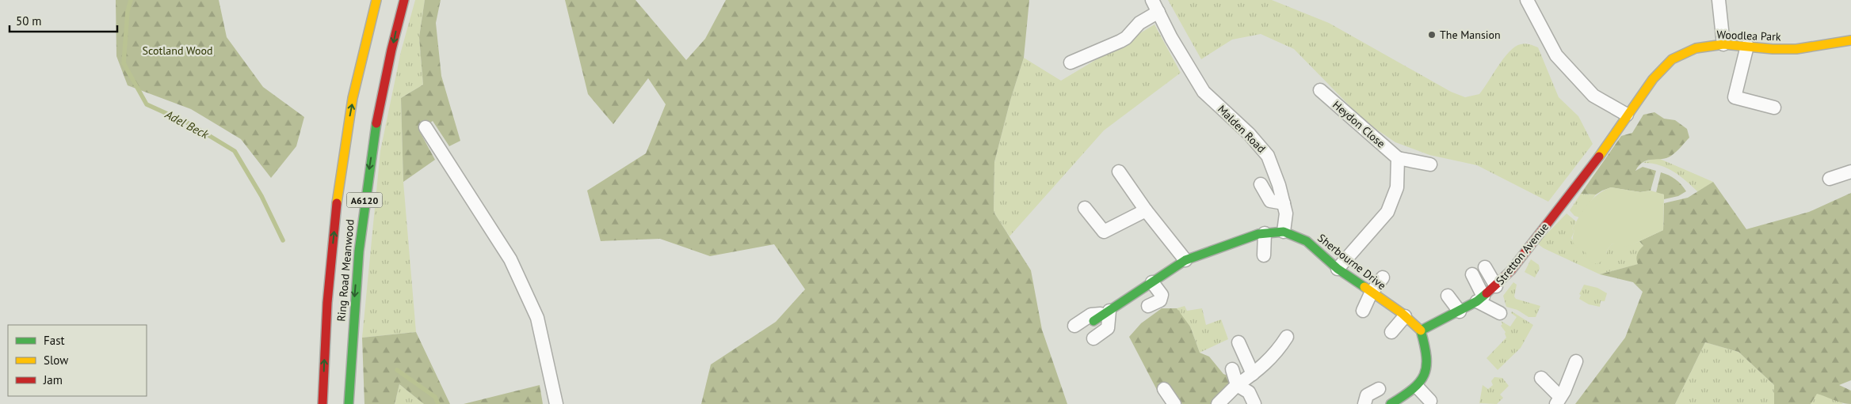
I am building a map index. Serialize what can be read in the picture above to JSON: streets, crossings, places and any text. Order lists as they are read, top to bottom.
{
  "streets": {
    "main road": [
      "Woodlea Park",
      "A6120",
      "Stretton Avenue",
      "Sherbourne Drive",
      "Ring Road Meanwood"
    ],
    "street": ["Heydon Close", "Malden Road"]
  },
  "crossings": [
    ["Woodlea Park", "Stretton Avenue"],
    ["Malden Road", "Sherbourne Drive"],
    ["Stretton Avenue", "Sherbourne Drive"]
  ],
  "water": ["Adel Beck"],
  "parks": ["Scotland Wood"],
  "places": ["The Mansion"],
  "legend": ["Fast", "Slow", "Jam"],
  "scale_bar": "50 m"
}
